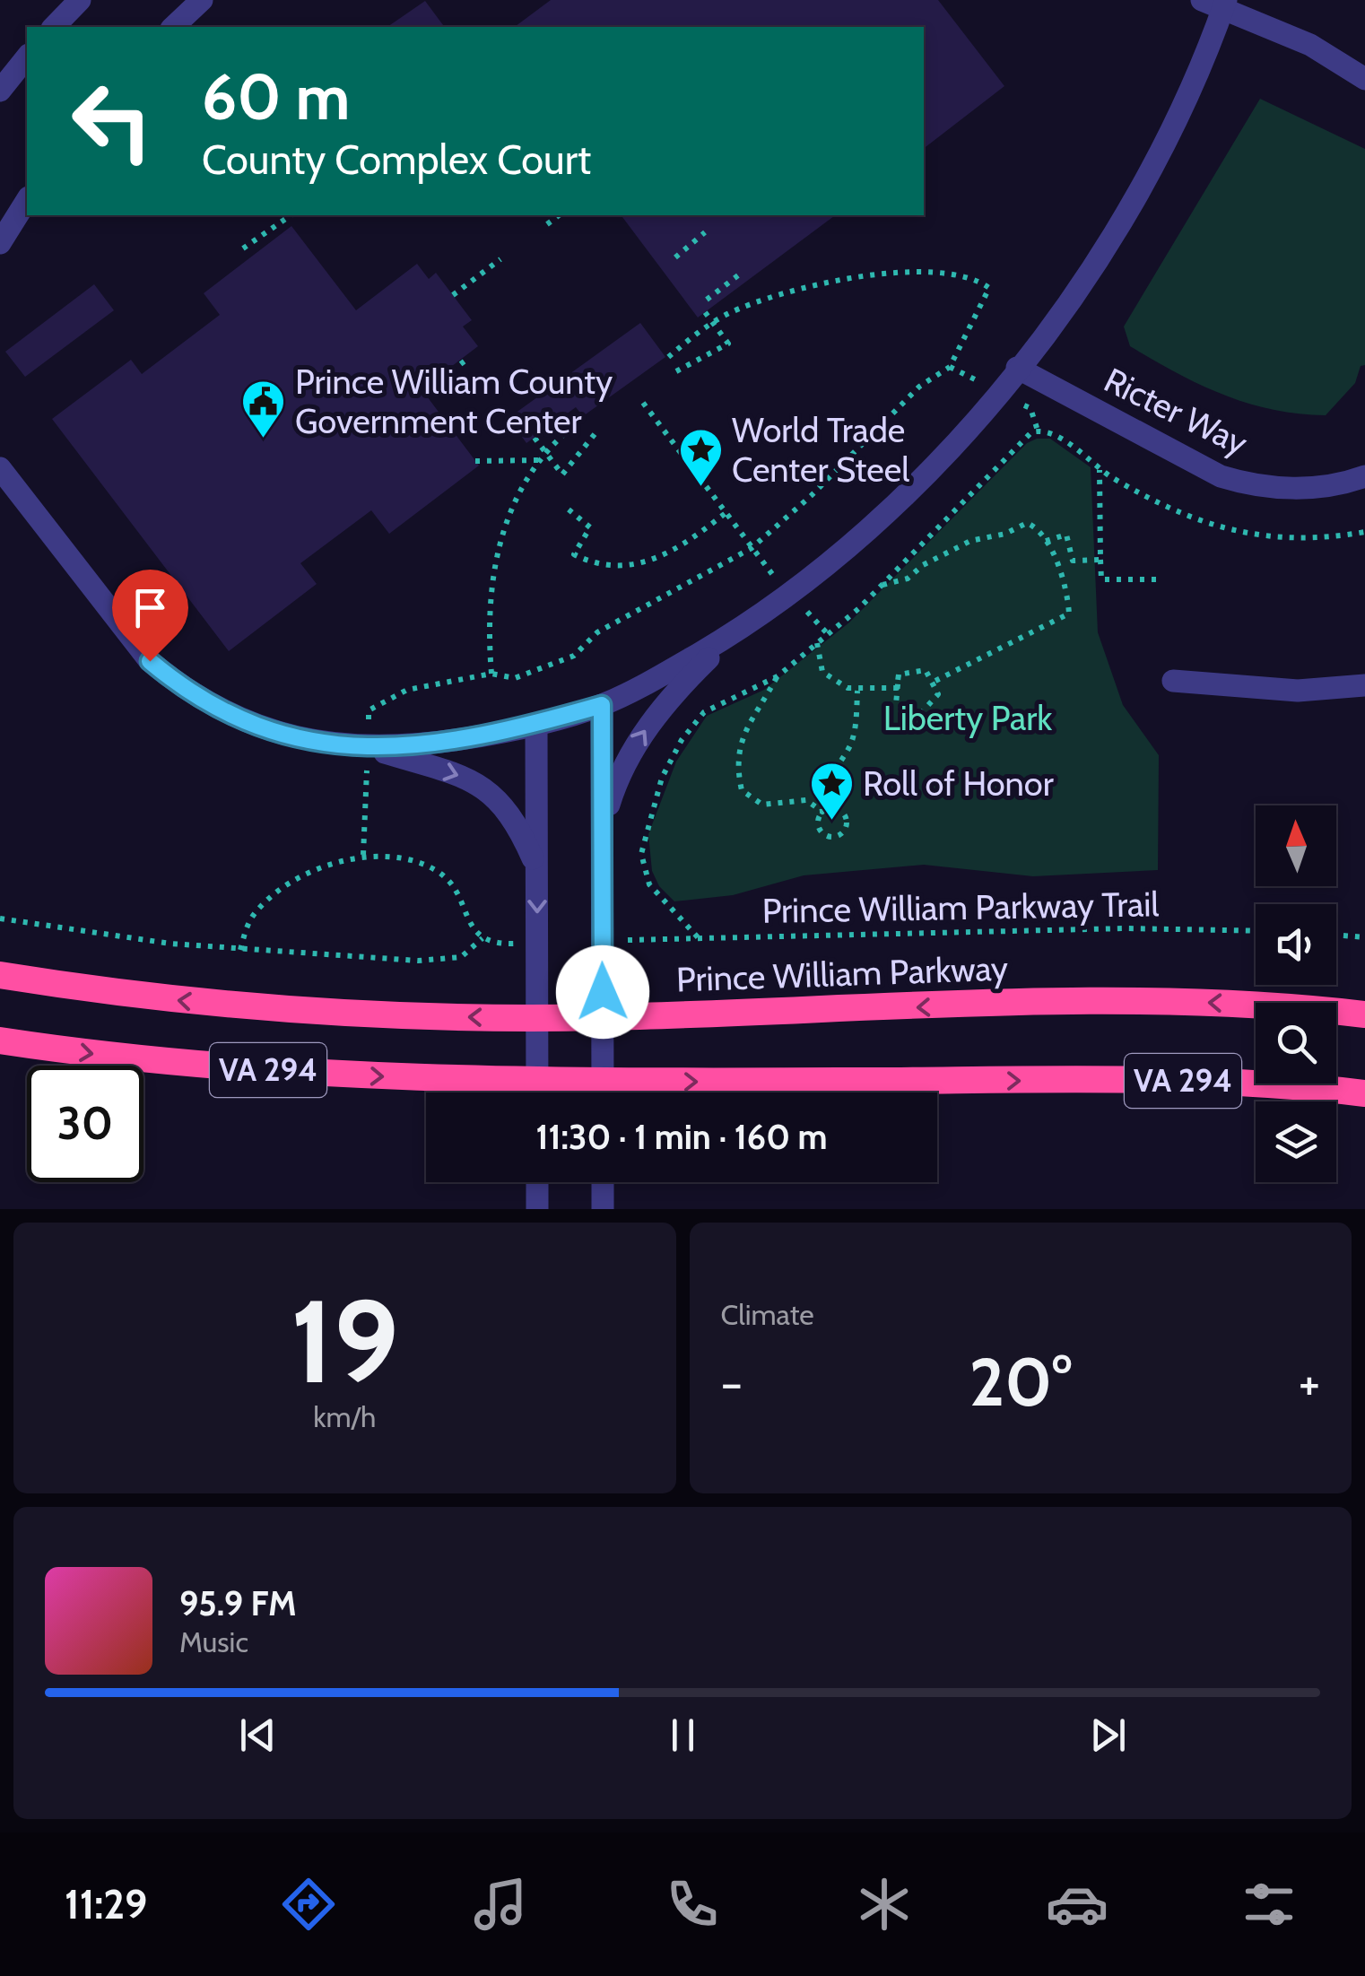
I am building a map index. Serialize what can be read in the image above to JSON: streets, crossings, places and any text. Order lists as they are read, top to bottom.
{
  "streets": {
    "highway": ["Prince William Parkway", "VA 294"],
    "street": ["Ricter Way"],
    "path": ["Prince William Parkway Trail"]
  },
  "parks": ["Liberty Park"],
  "places": {
    "public building": ["Prince William County Government Center"],
    "place": ["World Trade Center Steel", "Roll of Honor"]
  },
  "north": "top",
  "page": {
    "turn": ["60 m", "County Complex Court"],
    "limit": "30",
    "trip": "11:30 · 1 min · 160 m",
    "tile": [
      ["19", "km/h"],
      "Climate"
    ],
    "heat": ["−", "20°", "+"],
    "song": ["95.9 FM", "Music"],
    "tabs": "11:29"
  }
}
